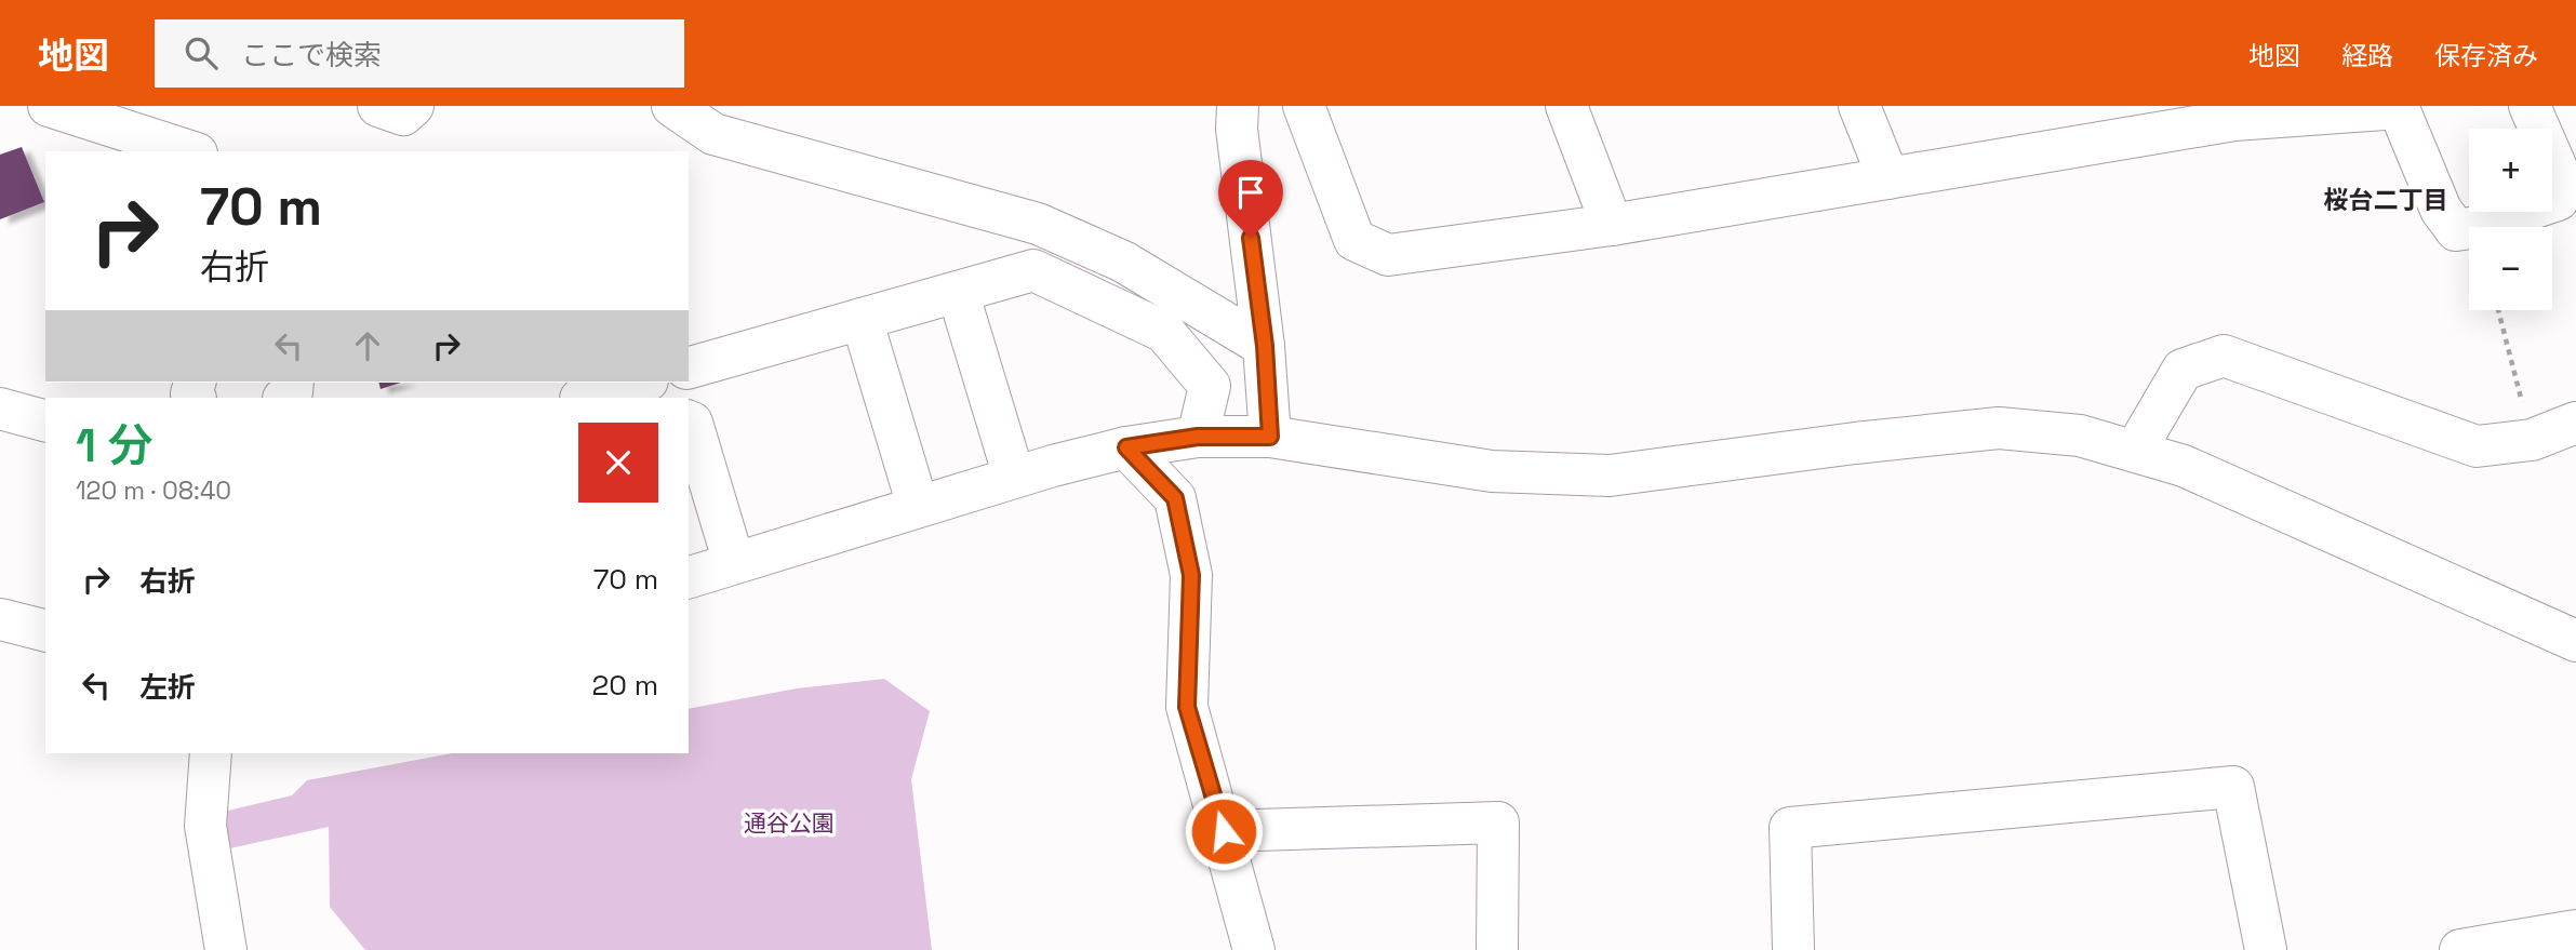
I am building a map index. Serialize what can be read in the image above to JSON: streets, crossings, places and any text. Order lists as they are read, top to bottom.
{
  "districts": ["桜台二丁目"],
  "parks": ["通谷公園"],
  "page": {
    "header": "地図",
    "search": "ここで検索",
    "nav": ["地図", "経路", "保存済み"],
    "map_buttons": ["+", "−"],
    "turn": ["70 m", "右折"],
    "heading": ["1 分", "120 m · 08:40"],
    "list": [
      {
        "name": "右折",
        "value": "70 m"
      },
      {
        "name": "左折",
        "value": "20 m"
      }
    ]
  }
}
